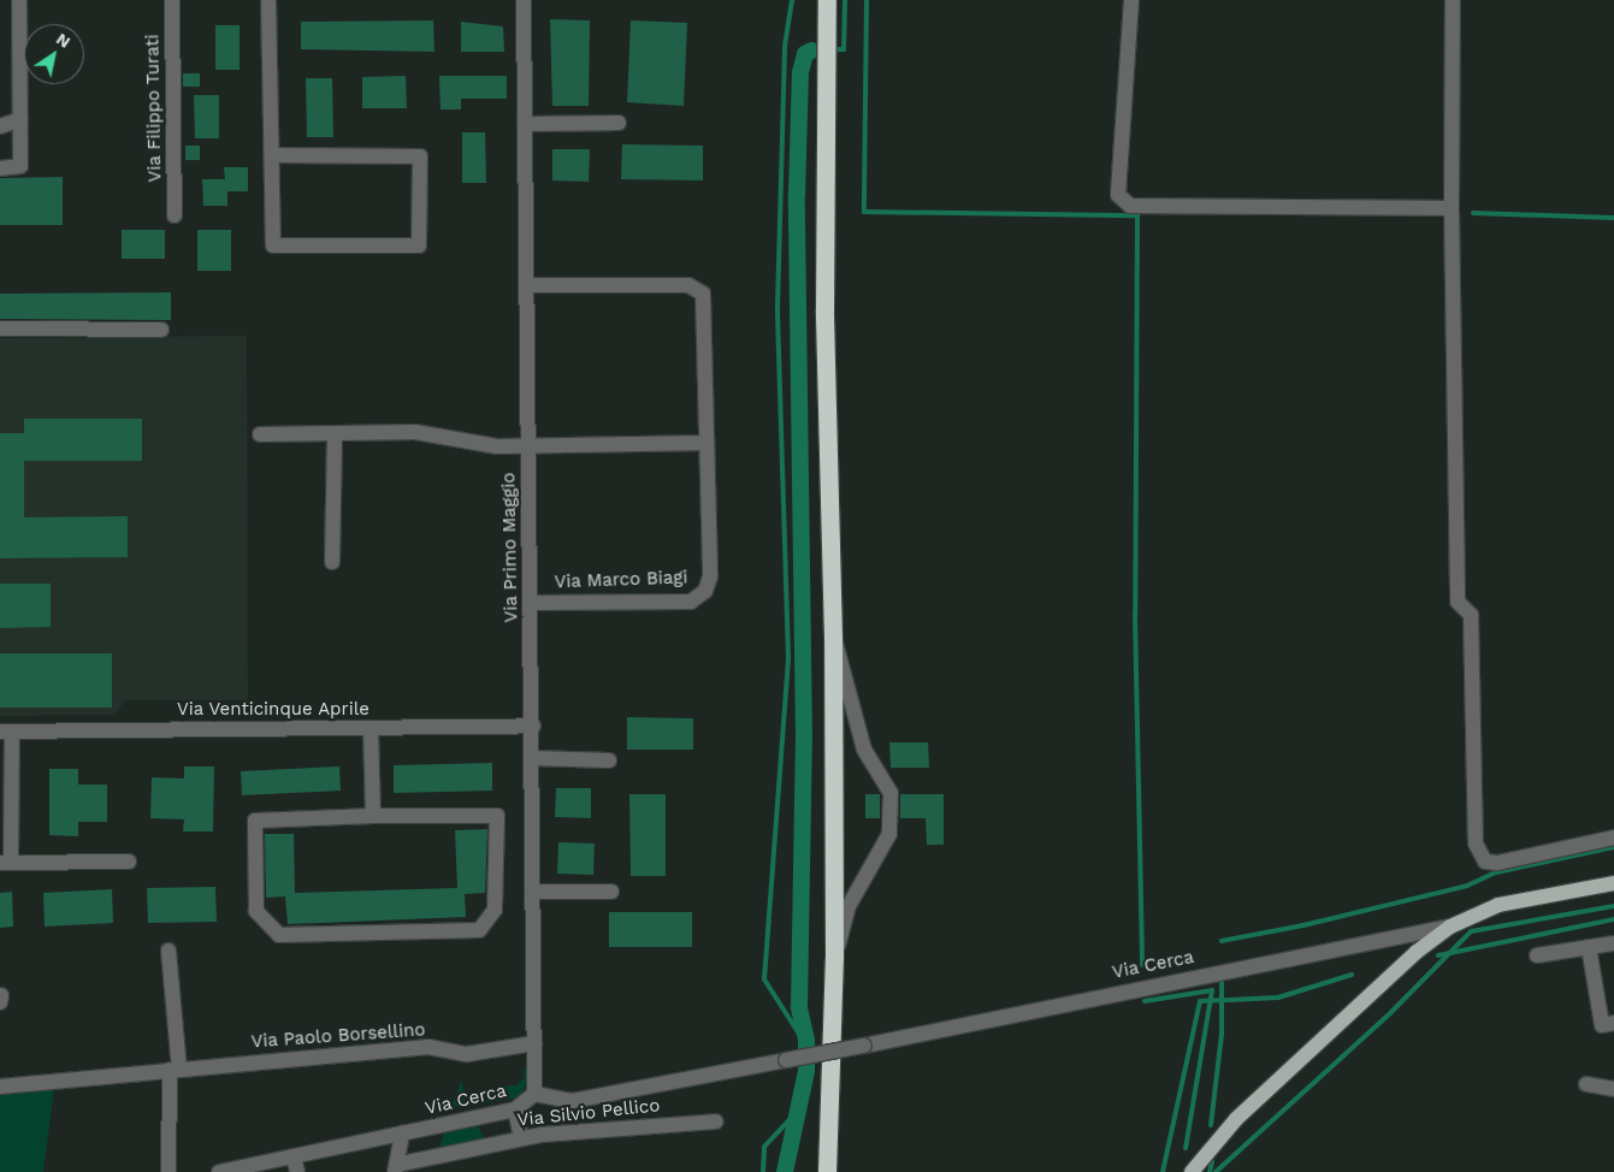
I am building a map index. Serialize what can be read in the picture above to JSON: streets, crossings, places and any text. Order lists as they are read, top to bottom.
{
  "streets": {
    "street": [
      "Via Filippo Turati",
      "Via Primo Maggio",
      "Via Marco Biagi",
      "Via Venticinque Aprile",
      "Via Cerca",
      "Via Paolo Borsellino",
      "Via Silvio Pellico"
    ]
  },
  "crossings": [
    ["Via Primo Maggio", "Via Marco Biagi"],
    ["Via Primo Maggio", "Via Venticinque Aprile"],
    ["Via Primo Maggio", "Via Cerca"],
    ["Via Primo Maggio", "Via Paolo Borsellino"]
  ],
  "north": "top right"
}
